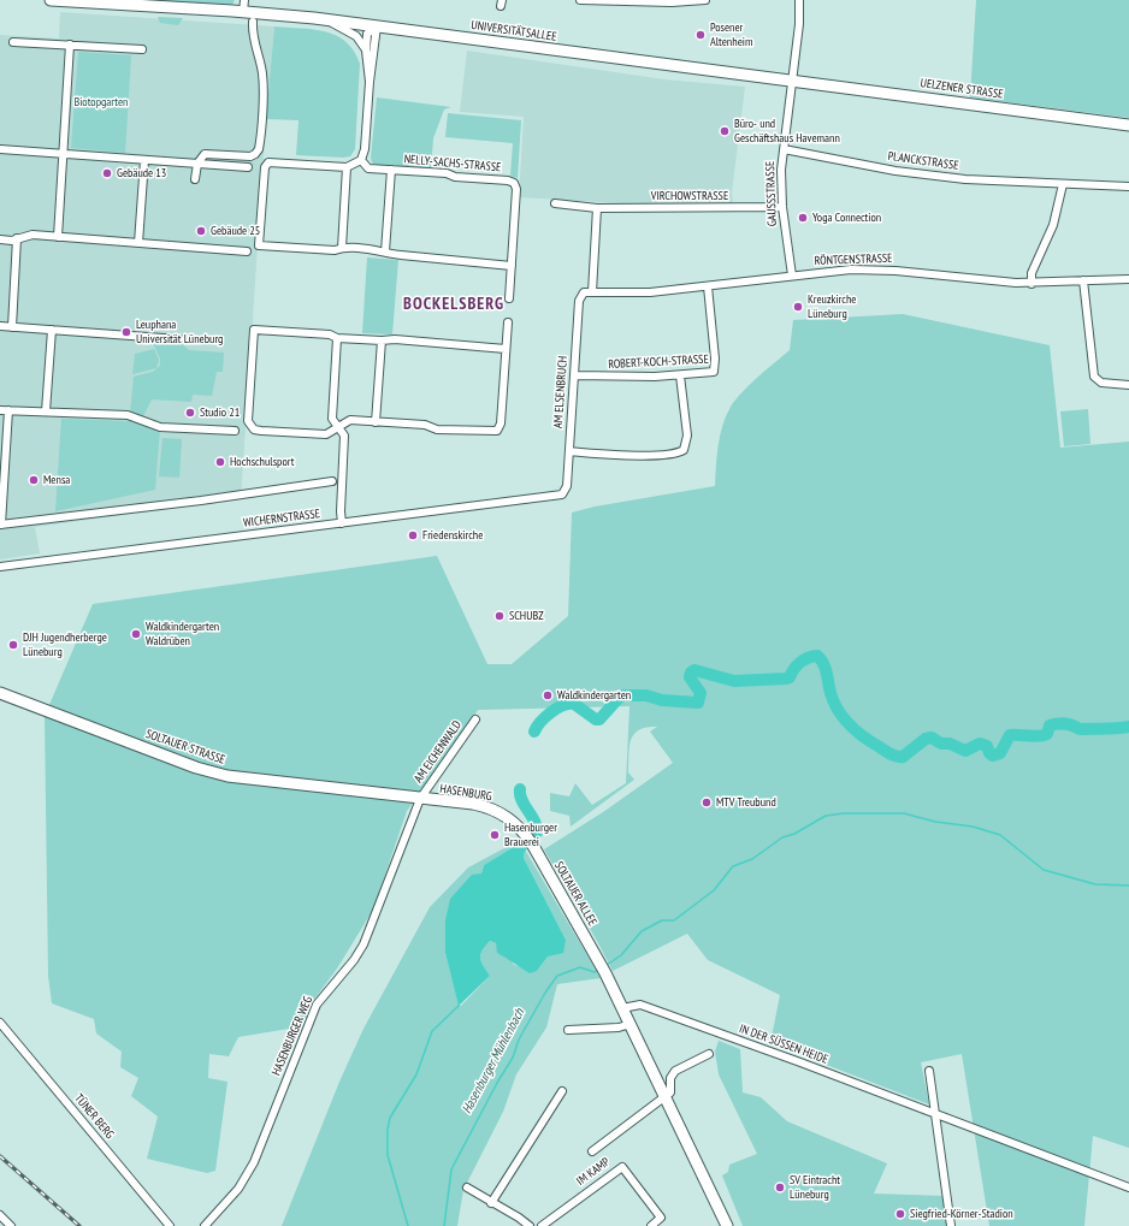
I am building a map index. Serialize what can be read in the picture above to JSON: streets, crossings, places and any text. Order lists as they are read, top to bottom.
{
  "streets": {
    "main road": [
      "UNIVERSITÄTSALLEE",
      "UELZENER STRASSE",
      "SOLTAUER STRASSE",
      "HASENBURG",
      "SOLTAUER ALLEE"
    ],
    "street": [
      "PLANCKSTRASSE",
      "NELLY-SACHS-STRASSE",
      "GAUSSSTRASSE",
      "VIRCHOWSTRASSE",
      "RÖNTGENSTRASSE",
      "ROBERT-KOCH-STRASSE",
      "AM ELSENBRUCH",
      "WICHERNSTRASSE",
      "AM EICHENWALD",
      "HASENBURGER WEG",
      "IN DER SÜSSEN HEIDE",
      "TÜNER BERG",
      "IM KAMP"
    ]
  },
  "crossings": [
    ["UNIVERSITÄTSALLEE", "UELZENER STRASSE"],
    ["UNIVERSITÄTSALLEE", "GAUSSSTRASSE"],
    ["UELZENER STRASSE", "GAUSSSTRASSE"],
    ["PLANCKSTRASSE", "GAUSSSTRASSE"],
    ["GAUSSSTRASSE", "VIRCHOWSTRASSE"],
    ["GAUSSSTRASSE", "RÖNTGENSTRASSE"],
    ["RÖNTGENSTRASSE", "ROBERT-KOCH-STRASSE"],
    ["RÖNTGENSTRASSE", "AM ELSENBRUCH"],
    ["ROBERT-KOCH-STRASSE", "AM ELSENBRUCH"],
    ["AM ELSENBRUCH", "WICHERNSTRASSE"],
    ["SOLTAUER STRASSE", "AM EICHENWALD"],
    ["SOLTAUER STRASSE", "HASENBURG"],
    ["SOLTAUER STRASSE", "HASENBURGER WEG"],
    ["AM EICHENWALD", "HASENBURG"],
    ["AM EICHENWALD", "HASENBURGER WEG"],
    ["HASENBURG", "SOLTAUER ALLEE"],
    ["HASENBURG", "HASENBURGER WEG"],
    ["SOLTAUER ALLEE", "IN DER SÜSSEN HEIDE"]
  ],
  "districts": ["BOCKELSBERG"],
  "water": ["Hasenburger Mühlenbach"],
  "parks": ["Biotopgarten"],
  "places": [
    "Posener Altenheim",
    "Büro- und Geschäftshaus Havemann",
    "Gebäude 13",
    "Yoga Connection",
    "Gebäude 25",
    "Kreuzkirche Lüneburg",
    "Leuphana Universität Lüneburg",
    "Studio 21",
    "Hochschulsport",
    "Mensa",
    "Friedenskirche",
    "SCHUBZ",
    "Waldkindergarten Waldrüben",
    "DJH Jugendherberge Lüneburg",
    "Waldkindergarten",
    "MTV Treubund",
    "Hasenburger Brauerei",
    "SV Eintracht Lüneburg",
    "Siegfried-Körner-Stadion"
  ]
}
